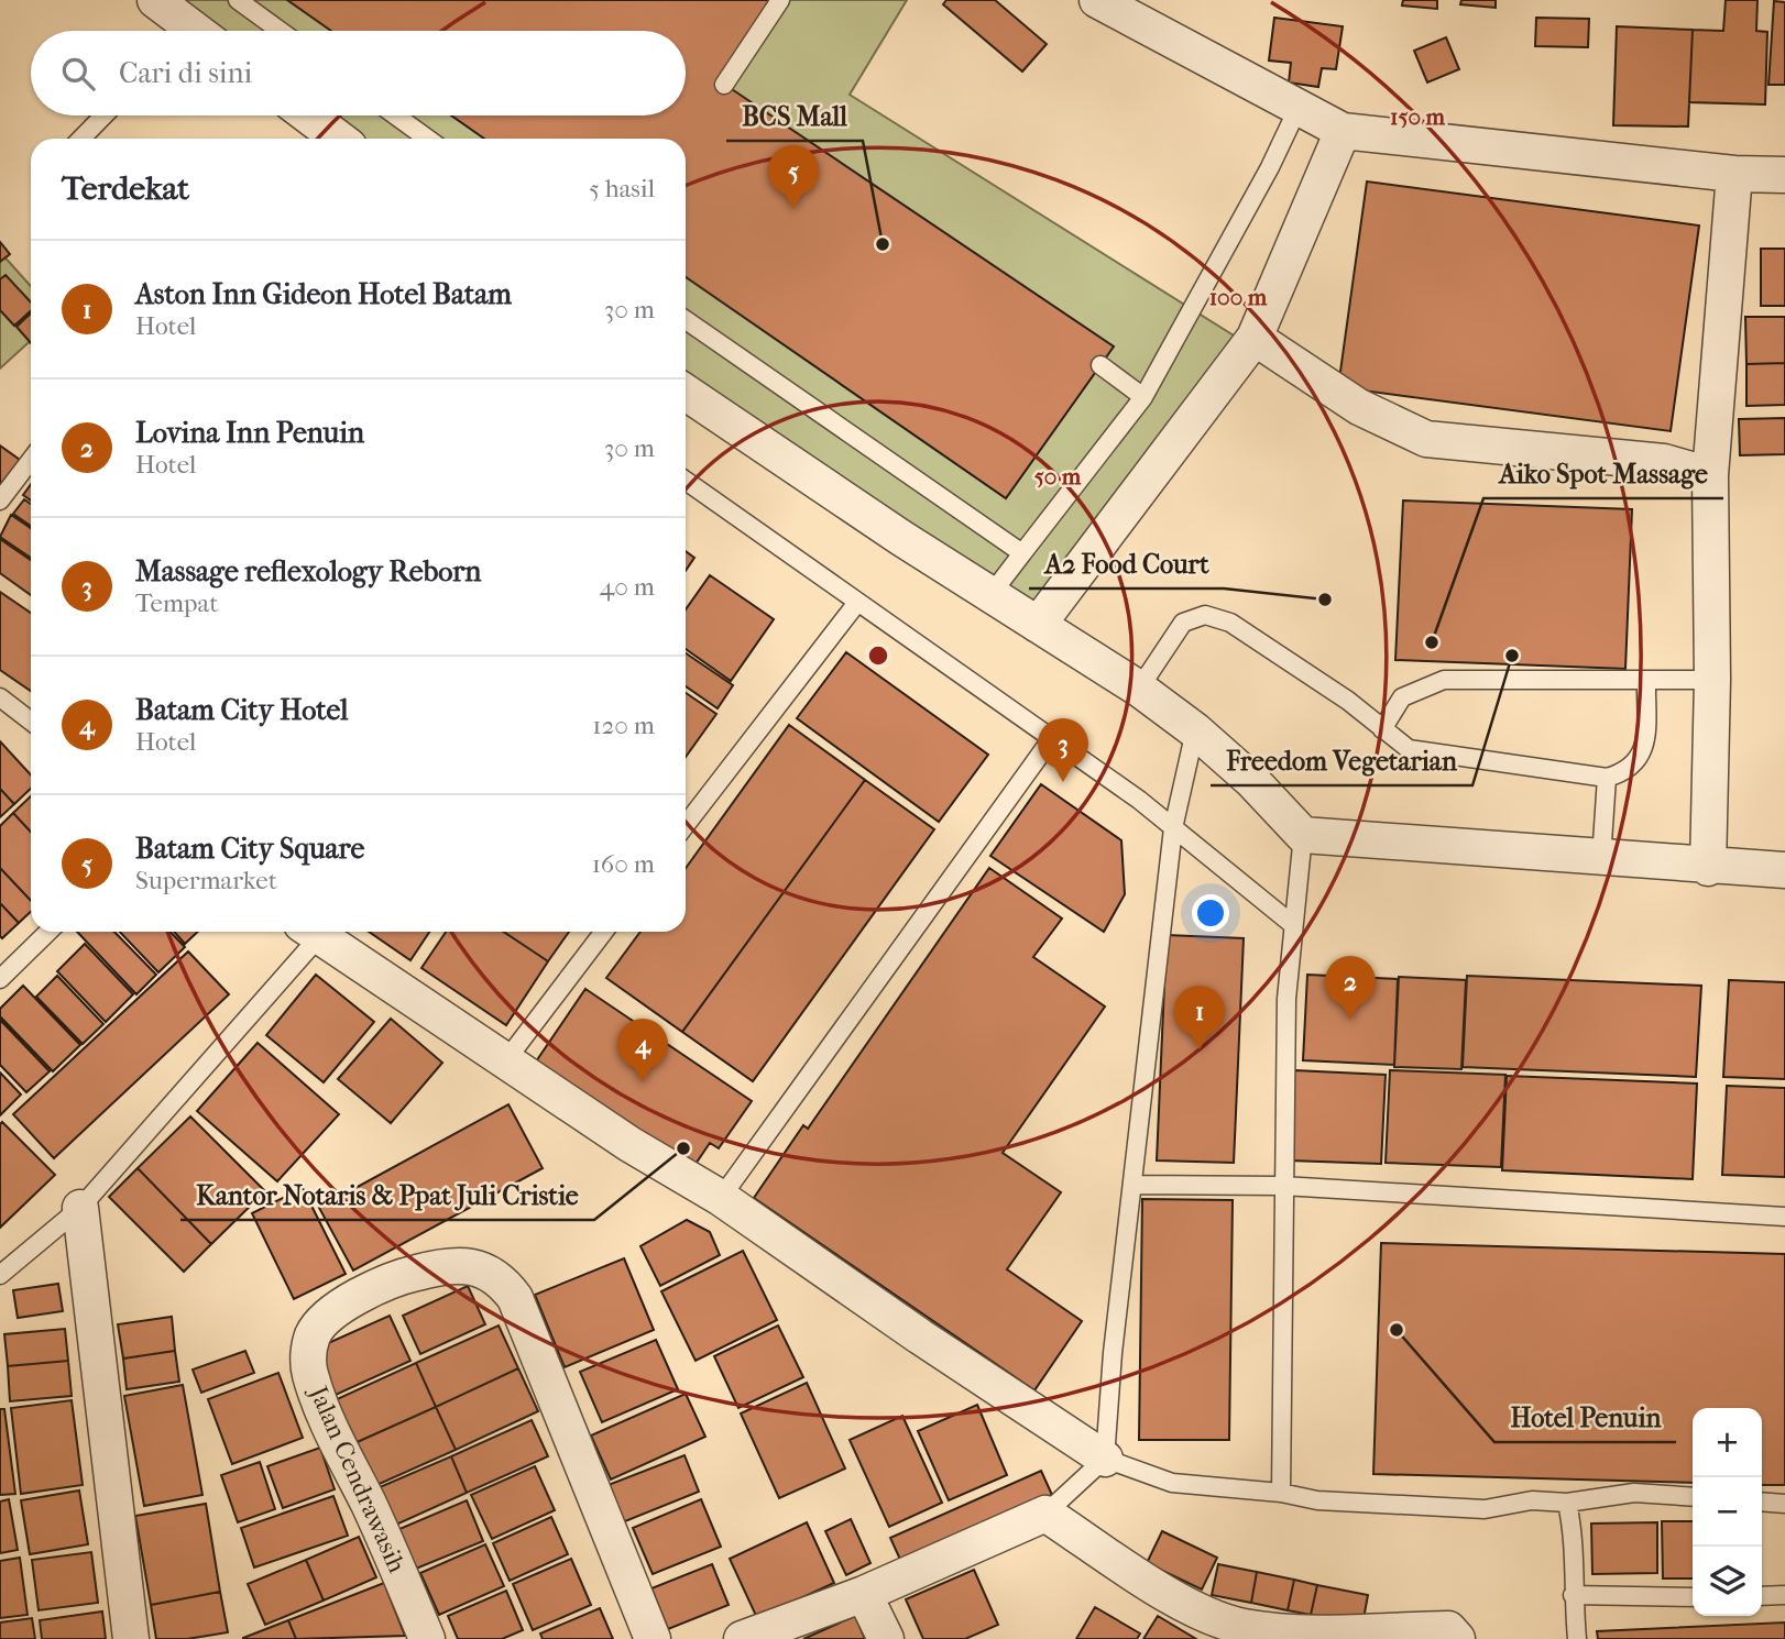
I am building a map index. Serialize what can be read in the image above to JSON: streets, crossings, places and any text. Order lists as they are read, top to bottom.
{
  "streets": {
    "street": ["Jalan Cendrawasih"]
  },
  "places": [
    "BCS Mall",
    "A2 Food Court",
    "Aiko Spot Massage",
    "Freedom Vegetarian",
    "Kantor Notaris & Ppat Juli Cristie",
    "Hotel Penuin"
  ],
  "page": {
    "search": "Cari di sini",
    "heading": ["Terdekat", "5 hasil"],
    "pins": [
      "5",
      "3",
      "2",
      "1",
      "4"
    ],
    "list": [
      {
        "mark": "1",
        "name": "Aston Inn Gideon Hotel Batam",
        "note": "Hotel",
        "value": "30 m"
      },
      {
        "mark": "2",
        "name": "Lovina Inn Penuin",
        "note": "Hotel",
        "value": "30 m"
      },
      {
        "mark": "3",
        "name": "Massage reflexology Reborn",
        "note": "Tempat",
        "value": "40 m"
      },
      {
        "mark": "4",
        "name": "Batam City Hotel",
        "note": "Hotel",
        "value": "120 m"
      },
      {
        "mark": "5",
        "name": "Batam City Square",
        "note": "Supermarket",
        "value": "160 m"
      }
    ],
    "map_buttons": ["+", "−"]
  },
  "rings": ["150 m", "100 m", "50 m"]
}
